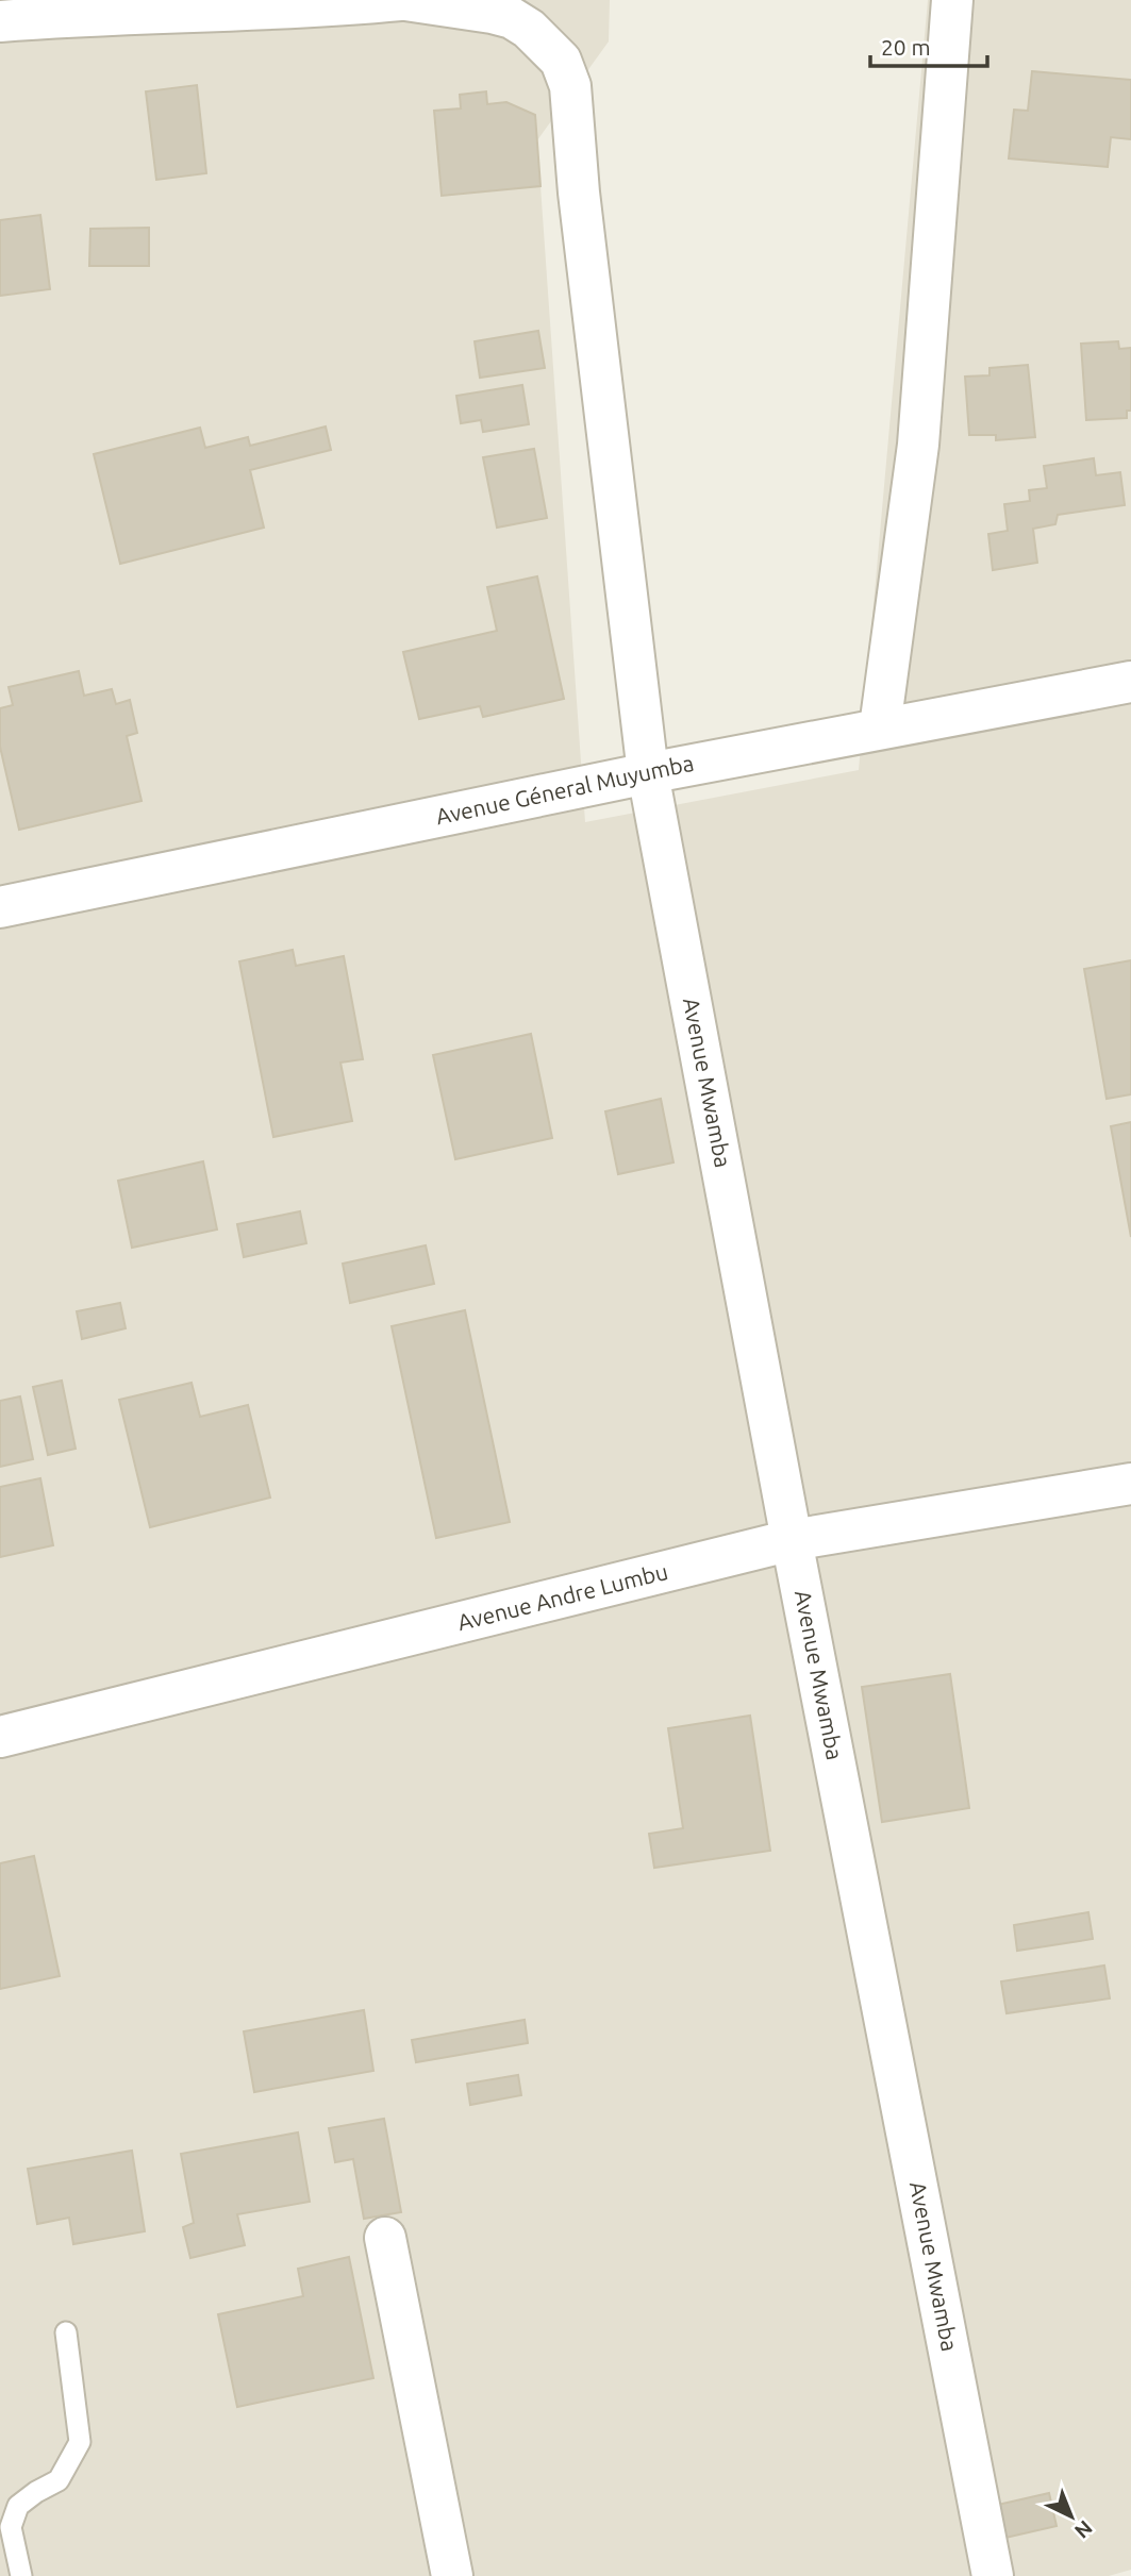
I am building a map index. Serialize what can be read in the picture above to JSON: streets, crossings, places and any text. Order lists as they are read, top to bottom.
{
  "streets": {
    "street": ["Avenue Géneral Muyumba", "Avenue Mwamba", "Avenue Andre Lumbu"]
  },
  "crossings": [
    ["Avenue Géneral Muyumba", "Avenue Mwamba"],
    ["Avenue Mwamba", "Avenue Andre Lumbu"]
  ],
  "scale_bar": "20 m",
  "north": "bottom right"
}
